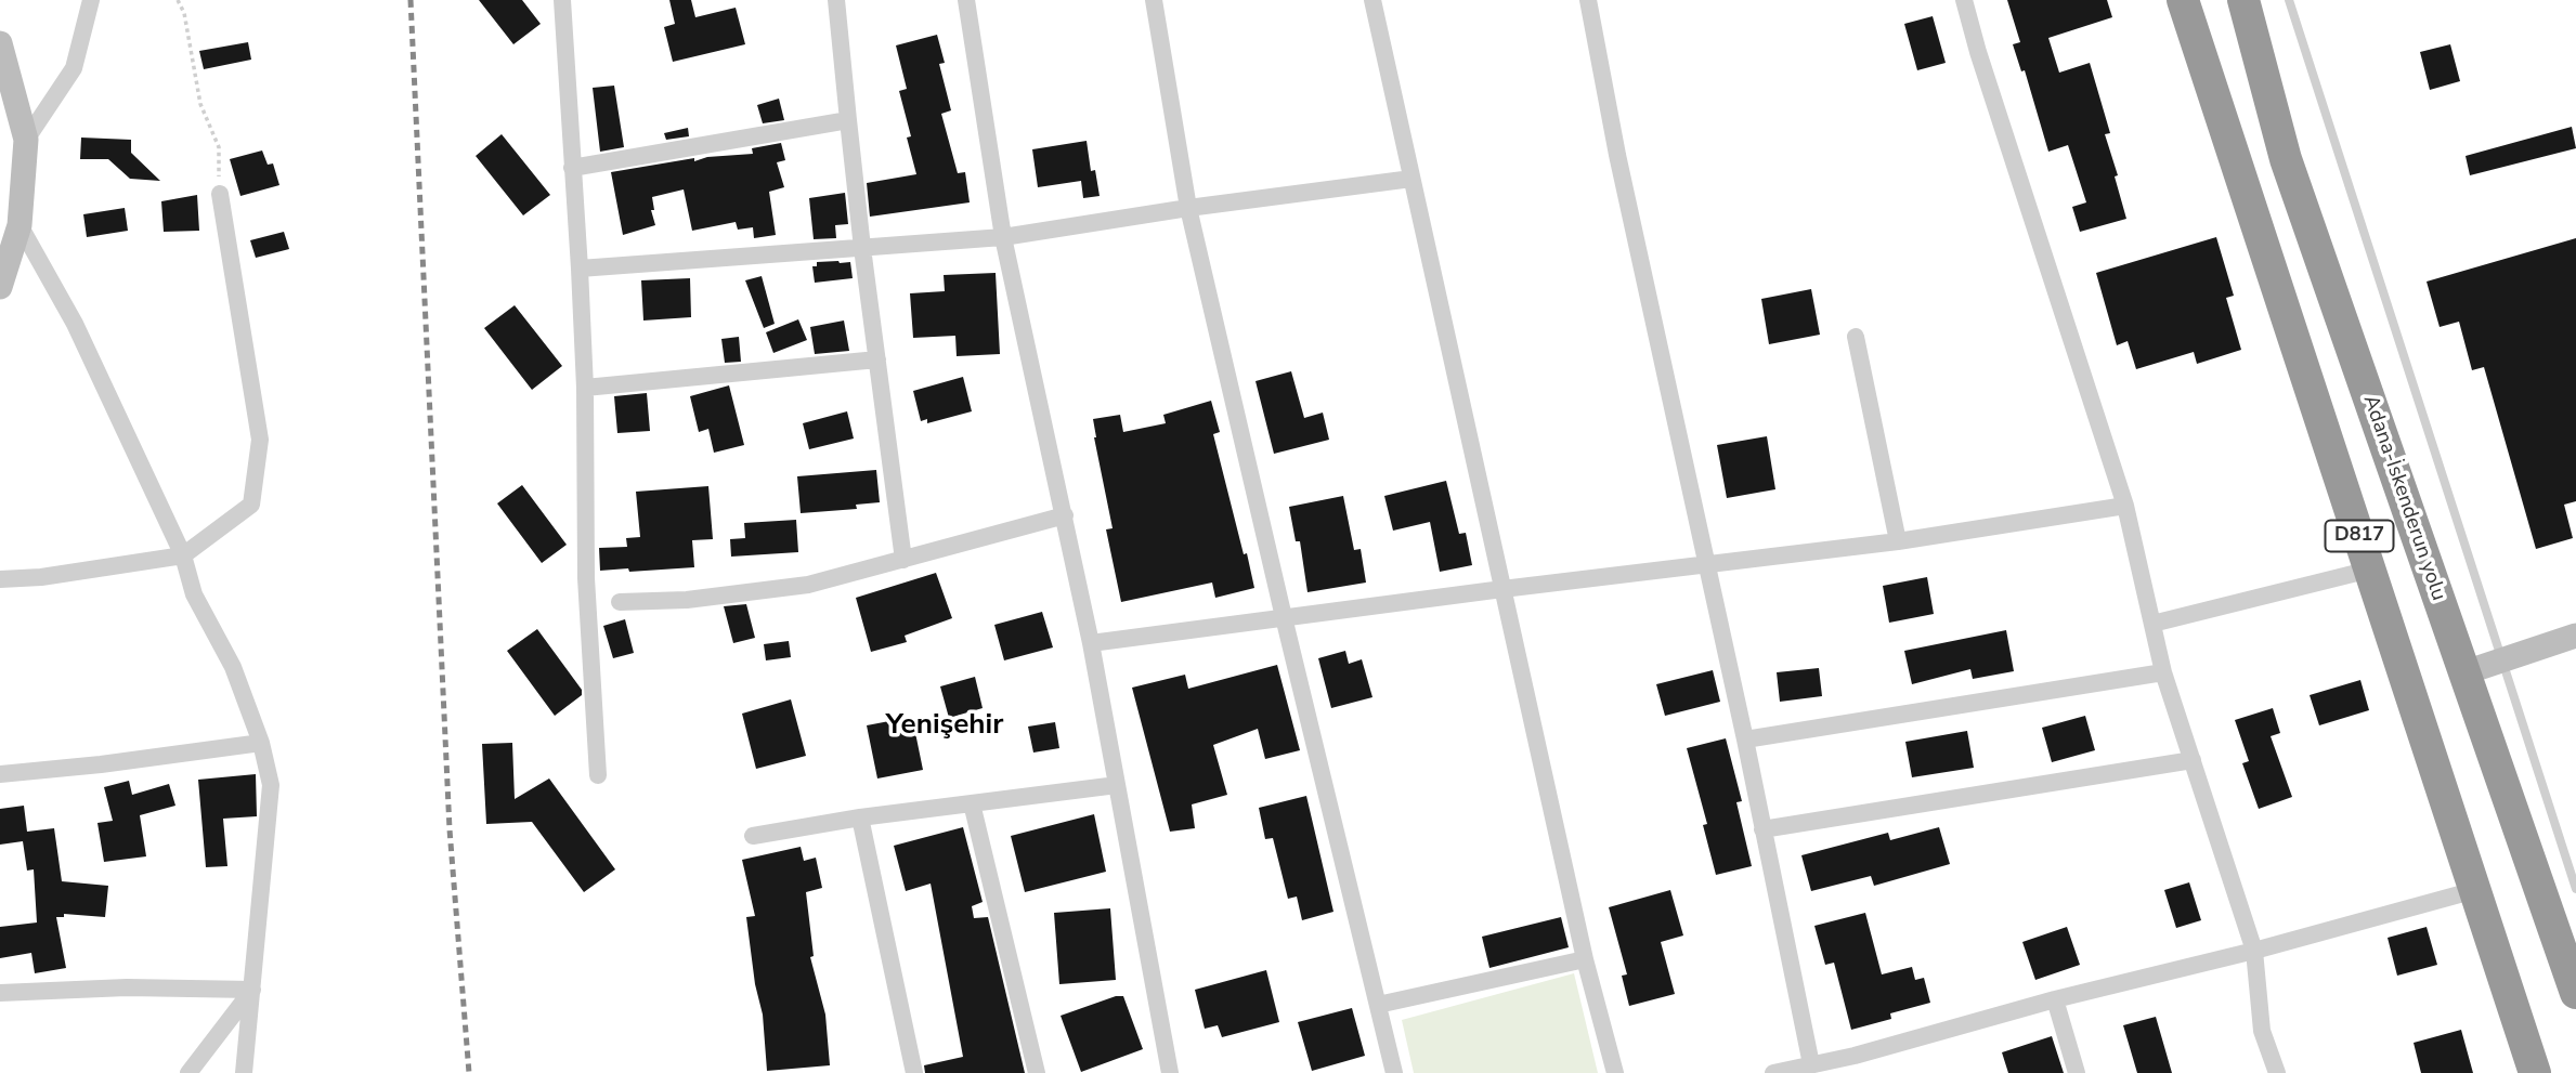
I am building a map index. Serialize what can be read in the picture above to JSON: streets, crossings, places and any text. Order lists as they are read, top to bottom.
{
  "streets": {
    "highway": ["Adana-İskenderun yolu", "D817"]
  },
  "districts": ["Yenişehir"]
}
